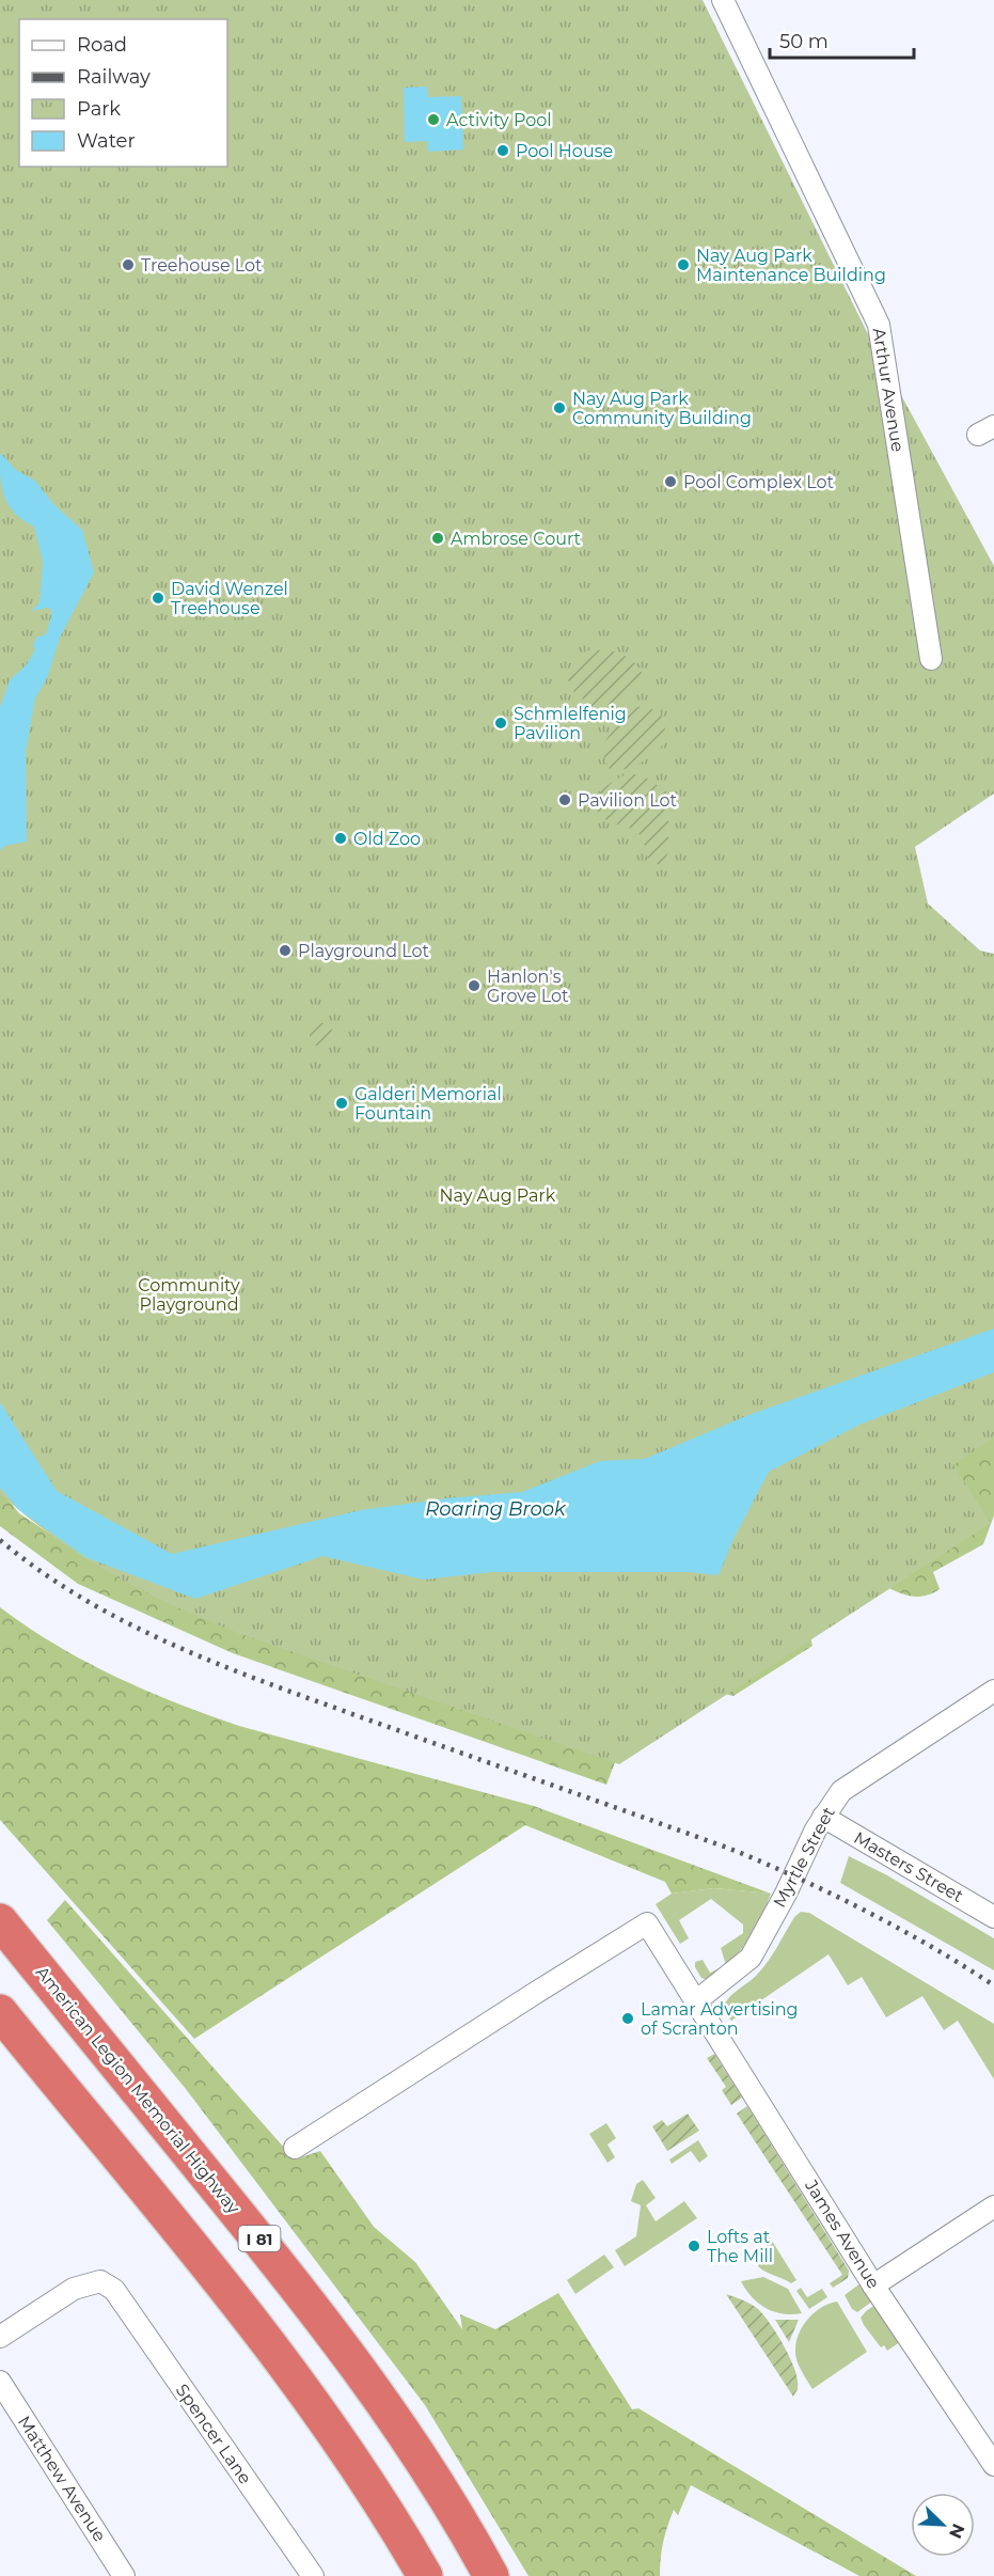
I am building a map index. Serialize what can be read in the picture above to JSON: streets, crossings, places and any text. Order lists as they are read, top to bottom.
{
  "streets": {
    "highway": ["American Legion Memorial Highway", "I 81"],
    "street": [
      "Arthur Avenue",
      "Myrtle Street",
      "Masters Street",
      "James Avenue",
      "Spencer Lane",
      "Matthew Avenue"
    ]
  },
  "crossings": [
    ["Myrtle Street", "Masters Street"],
    ["Myrtle Street", "James Avenue"]
  ],
  "water": ["Roaring Brook"],
  "parks": ["Nay Aug Park", "Community Playground"],
  "places": [
    "Activity Pool",
    "Pool House",
    "Treehouse Lot",
    "Nay Aug Park Maintenance Building",
    "Nay Aug Park Community Building",
    "Pool Complex Lot",
    "Ambrose Court",
    "David Wenzel Treehouse",
    "Schmlelfenig Pavilion",
    "Pavilion Lot",
    "Old Zoo",
    "Playground Lot",
    "Hanlon's Grove Lot",
    "Galderi Memorial Fountain",
    "Lamar Advertising of Scranton",
    "Lofts at The Mill"
  ],
  "legend": [
    "Road",
    "Railway",
    "Park",
    "Water"
  ],
  "scale_bar": "50 m",
  "north": "bottom right"
}
